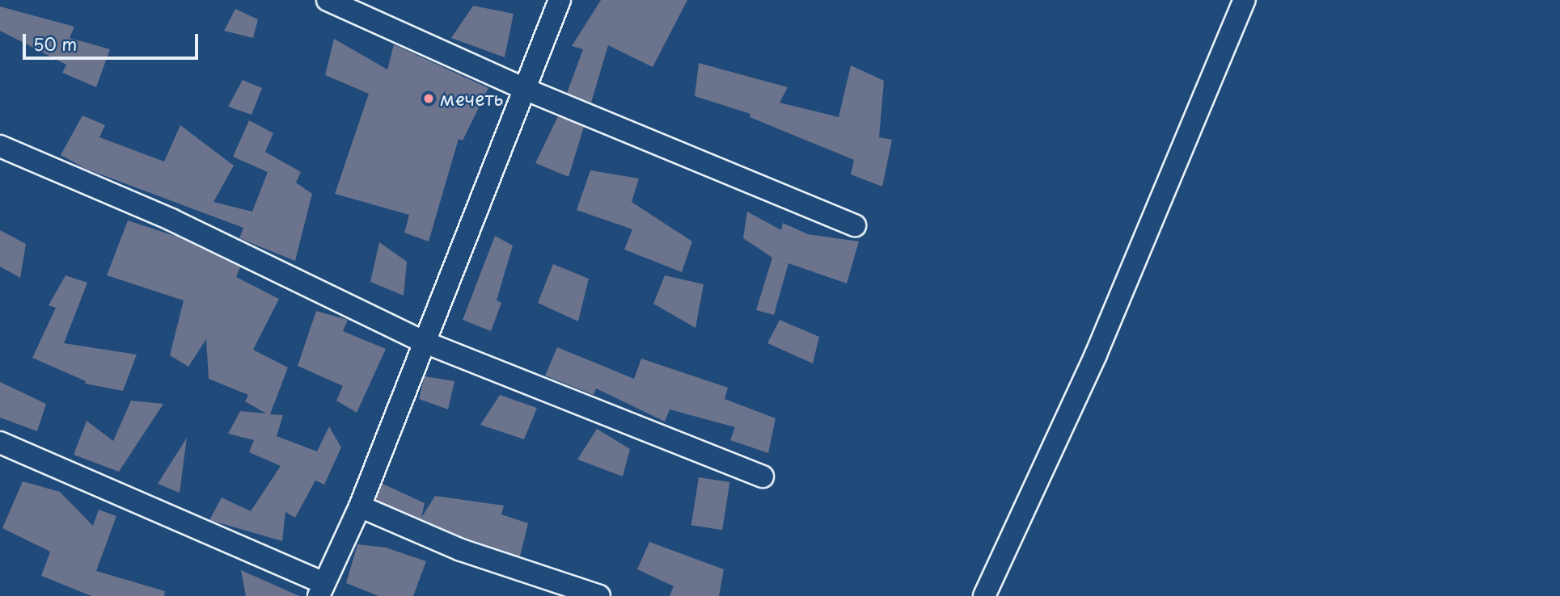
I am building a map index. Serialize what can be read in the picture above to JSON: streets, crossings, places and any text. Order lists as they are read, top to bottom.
{
  "places": ["мечеть"],
  "scale_bar": "50 m"
}
